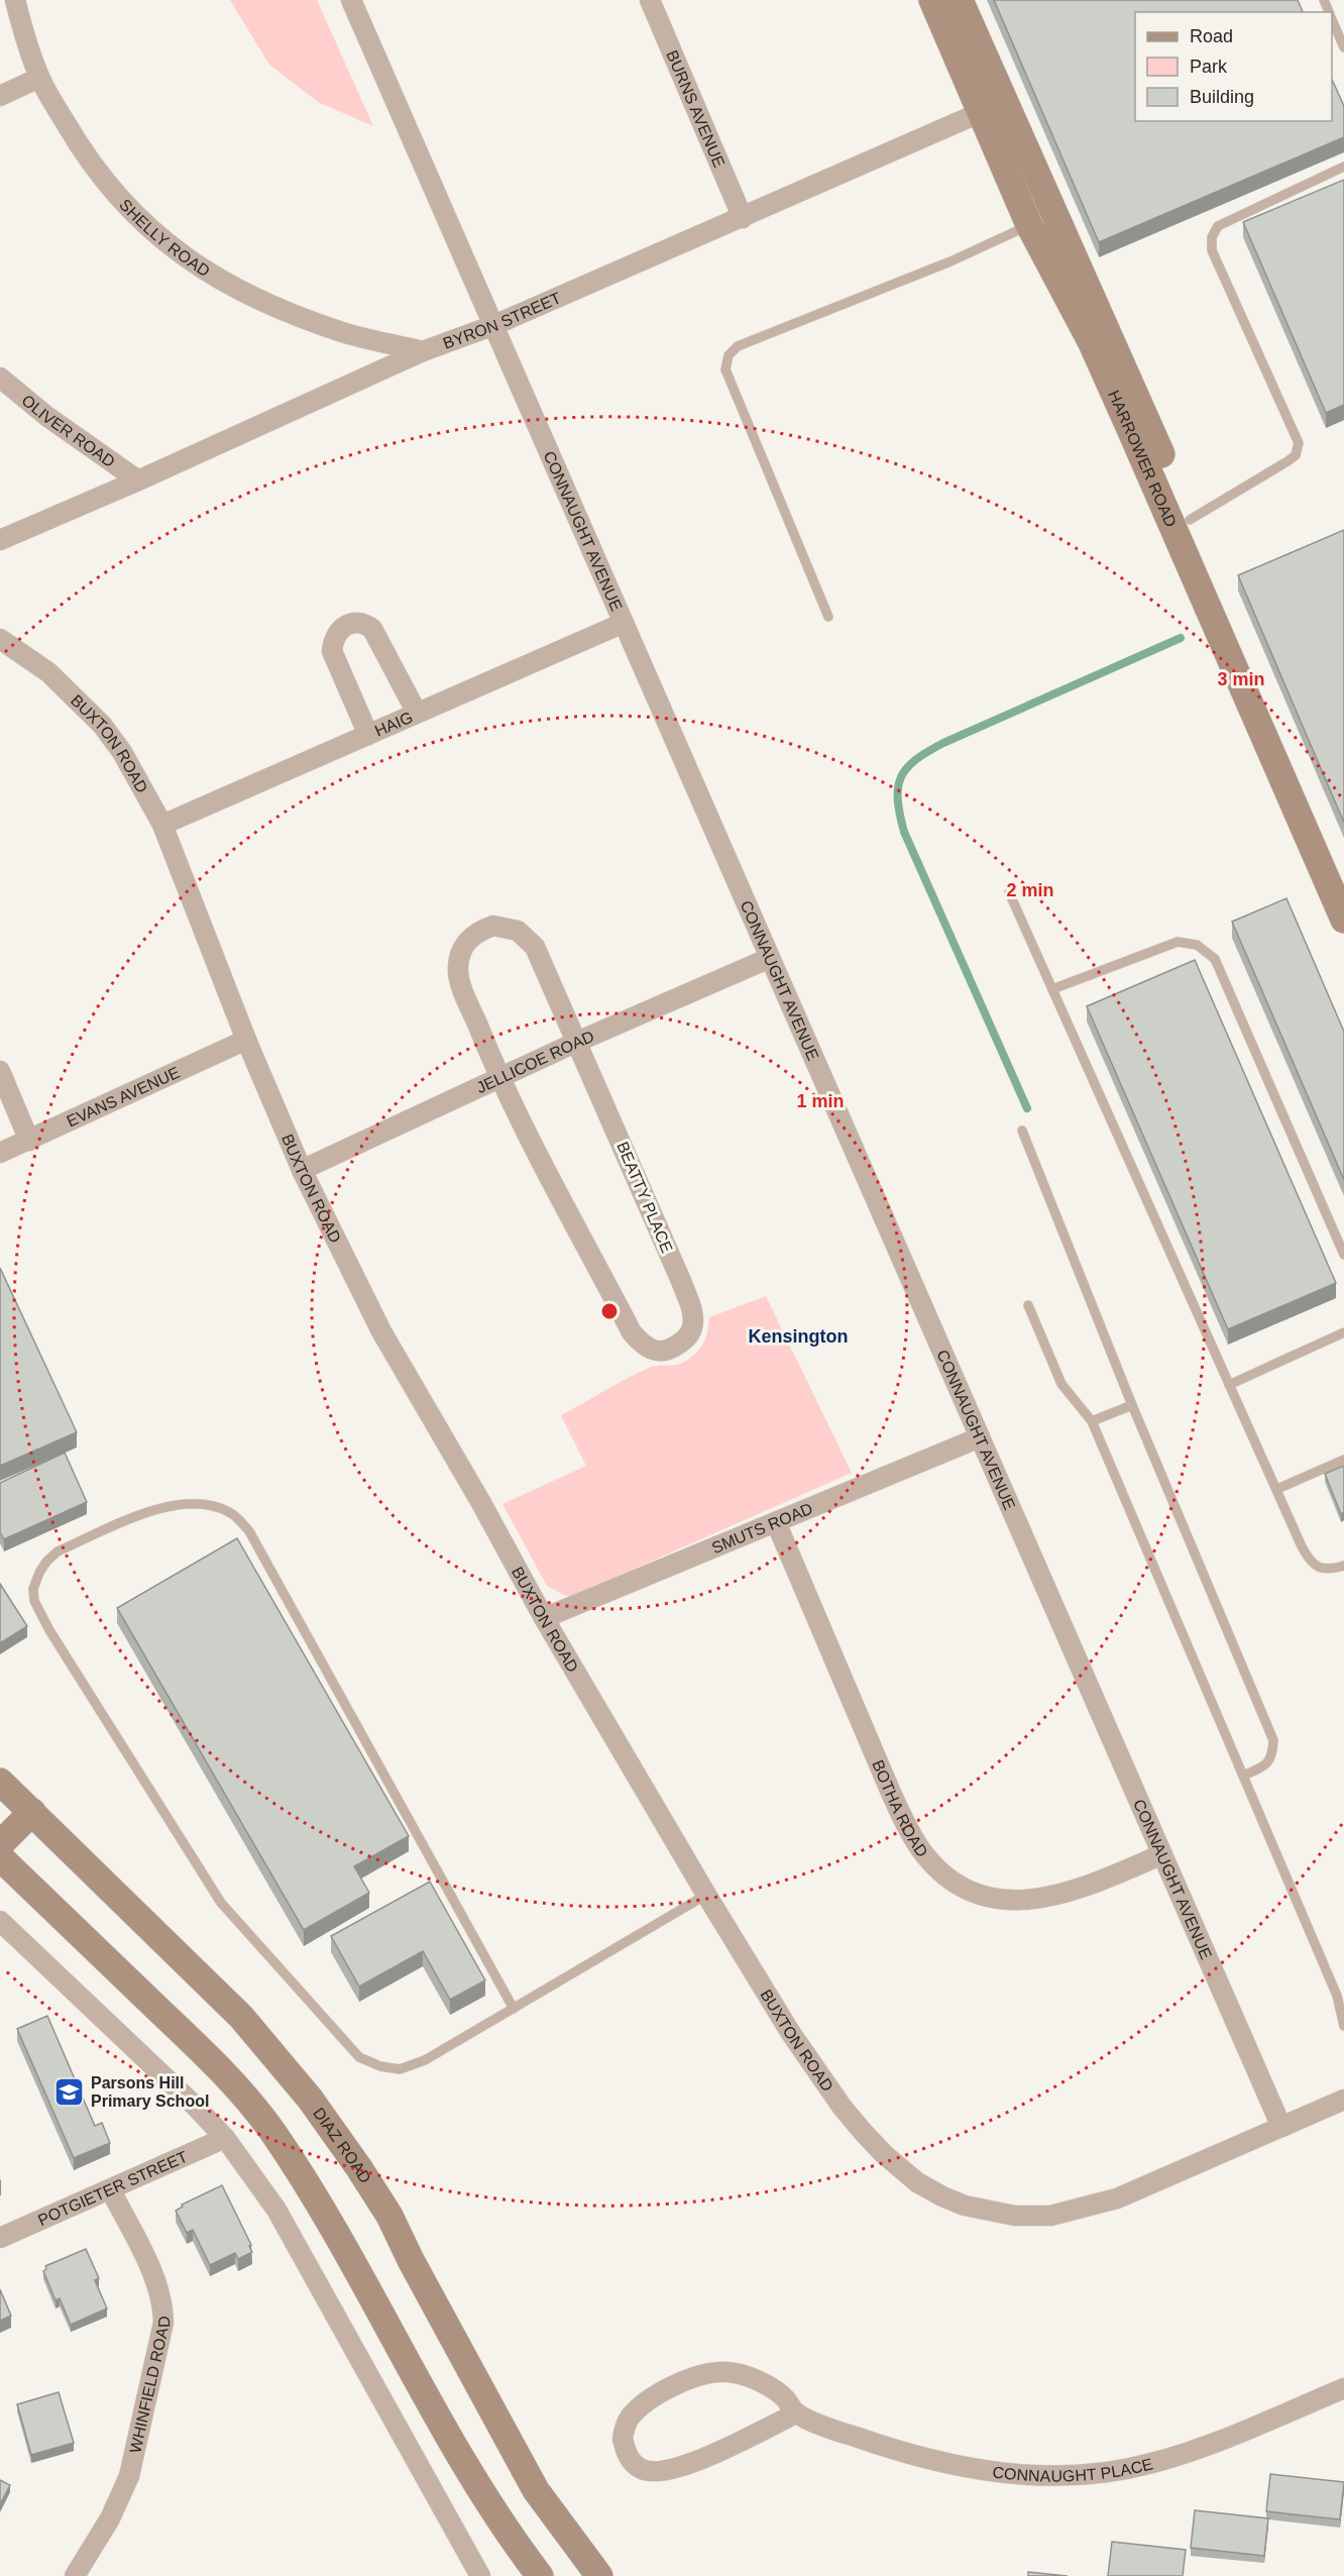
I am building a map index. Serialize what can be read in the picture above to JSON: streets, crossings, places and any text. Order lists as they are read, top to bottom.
{
  "streets": {
    "main road": ["HARROWER ROAD", "DIAZ ROAD"],
    "street": [
      "BURNS AVENUE",
      "SHELLY ROAD",
      "BYRON STREET",
      "OLIVER ROAD",
      "CONNAUGHT AVENUE",
      "HAIG",
      "BUXTON ROAD",
      "JELLICOE ROAD",
      "EVANS AVENUE",
      "BEATTY PLACE",
      "SMUTS ROAD",
      "BOTHA ROAD",
      "POTGIETER STREET",
      "WHINFIELD ROAD",
      "CONNAUGHT PLACE"
    ]
  },
  "crossings": [
    ["BURNS AVENUE", "BYRON STREET"],
    ["SHELLY ROAD", "BYRON STREET"],
    ["BYRON STREET", "OLIVER ROAD"],
    ["BYRON STREET", "HARROWER ROAD"],
    ["BYRON STREET", "CONNAUGHT AVENUE"],
    ["CONNAUGHT AVENUE", "HAIG"],
    ["CONNAUGHT AVENUE", "BUXTON ROAD"],
    ["CONNAUGHT AVENUE", "JELLICOE ROAD"],
    ["CONNAUGHT AVENUE", "SMUTS ROAD"],
    ["CONNAUGHT AVENUE", "BOTHA ROAD"],
    ["HAIG", "BUXTON ROAD"],
    ["BUXTON ROAD", "JELLICOE ROAD"],
    ["BUXTON ROAD", "EVANS AVENUE"],
    ["BUXTON ROAD", "SMUTS ROAD"],
    ["JELLICOE ROAD", "BEATTY PLACE"],
    ["SMUTS ROAD", "BOTHA ROAD"],
    ["POTGIETER STREET", "WHINFIELD ROAD"]
  ],
  "districts": ["Kensington"],
  "places": {
    "school or university": ["Parsons Hill Primary School"]
  },
  "legend": ["Road", "Park", "Building"],
  "rings": ["3 min", "2 min", "1 min"]
}
